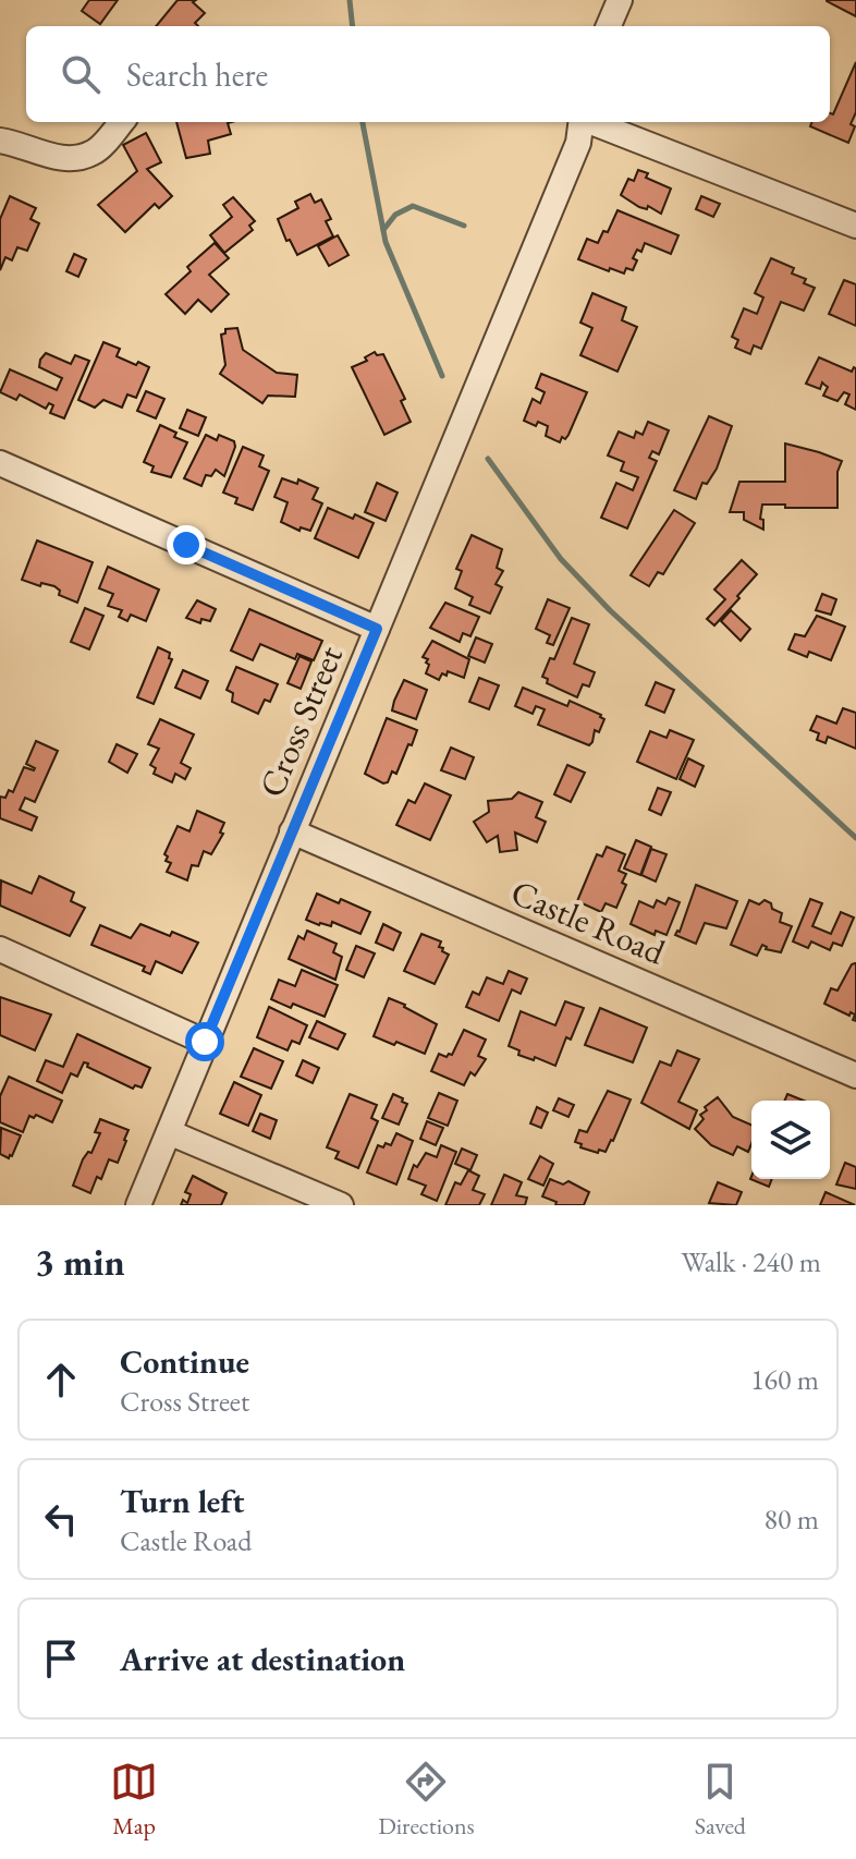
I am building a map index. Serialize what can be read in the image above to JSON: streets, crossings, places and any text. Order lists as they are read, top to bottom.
{
  "streets": {
    "street": ["Cross Street", "Castle Road"]
  },
  "crossings": [
    ["Cross Street", "Castle Road"]
  ],
  "page": {
    "search": "Search here",
    "heading": ["3 min", "Walk · 240 m"],
    "list": [
      ["Continue", "Cross Street", "160 m"],
      ["Turn left", "Castle Road", "80 m"],
      "Arrive at destination"
    ],
    "nav": ["Map", "Directions", "Saved"]
  }
}
